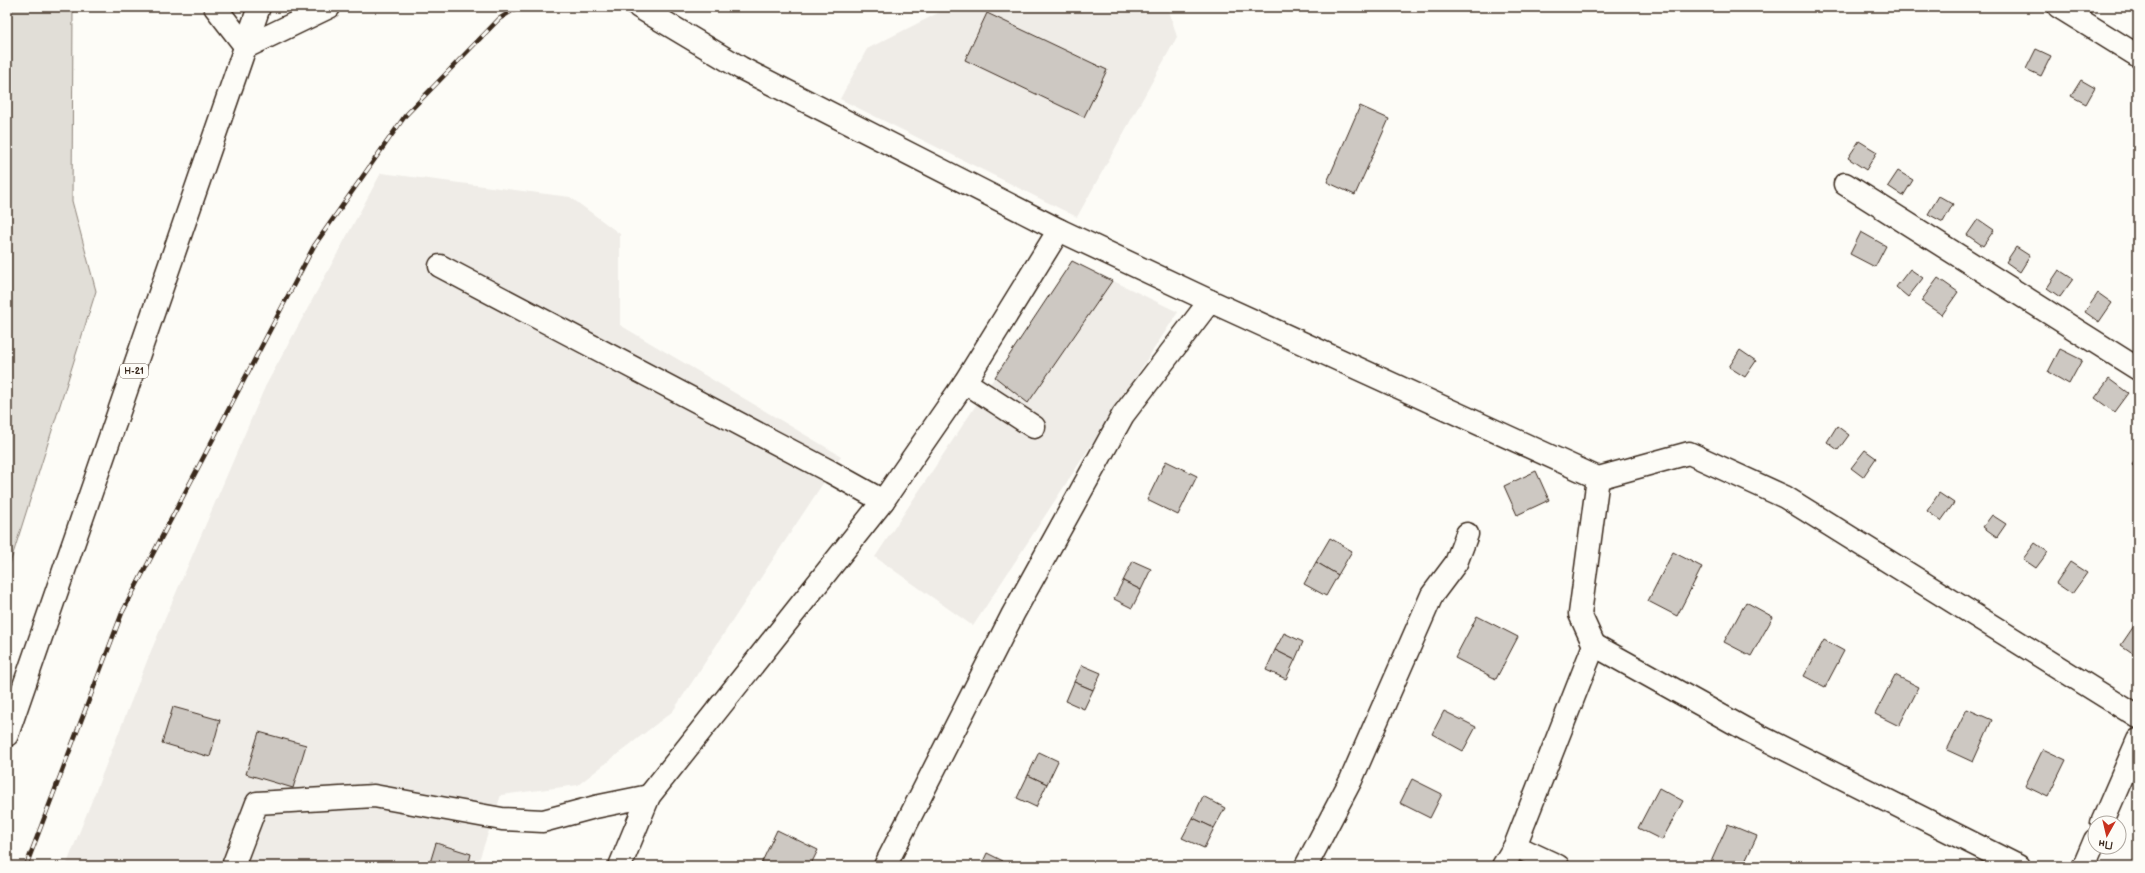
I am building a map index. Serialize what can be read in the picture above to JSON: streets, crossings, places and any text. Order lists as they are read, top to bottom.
{
  "streets": {
    "street": ["Н-21"]
  },
  "north": "bottom"
}
